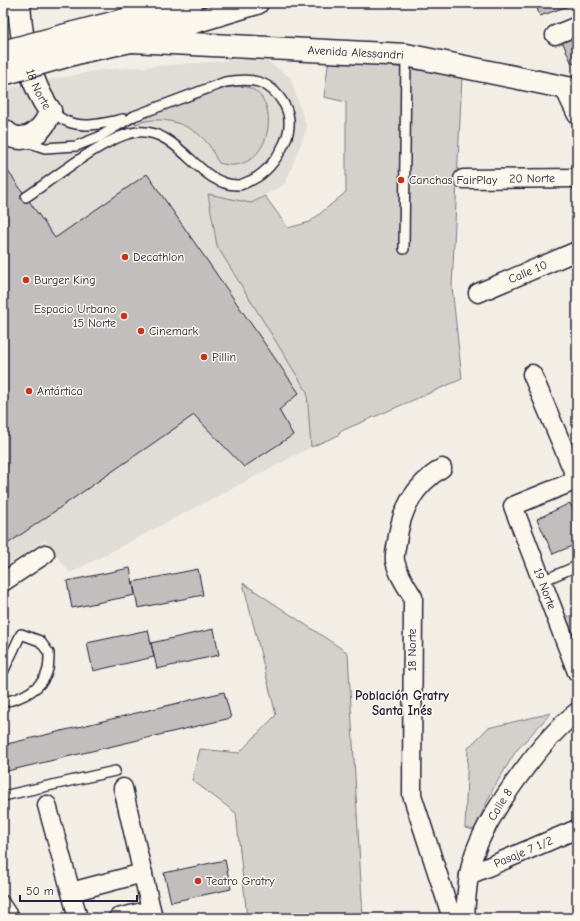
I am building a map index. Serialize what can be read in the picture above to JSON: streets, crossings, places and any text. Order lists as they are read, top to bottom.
{
  "streets": {
    "street": [
      "Avenida Alessandri",
      "18 Norte",
      "20 Norte",
      "Calle 10",
      "19 Norte",
      "Calle 8",
      "Pasaje 7 1/2"
    ]
  },
  "crossings": [
    ["Calle 8", "Pasaje 7 1/2"]
  ],
  "districts": ["Población Gratry Santa Inés"],
  "places": [
    "Canchas FairPlay",
    "Decathlon",
    "Burger King",
    "Espacio Urbano 15 Norte",
    "Cinemark",
    "Pillin",
    "Antártica",
    "Teatro Gratry"
  ],
  "scale_bar": "50 m"
}
